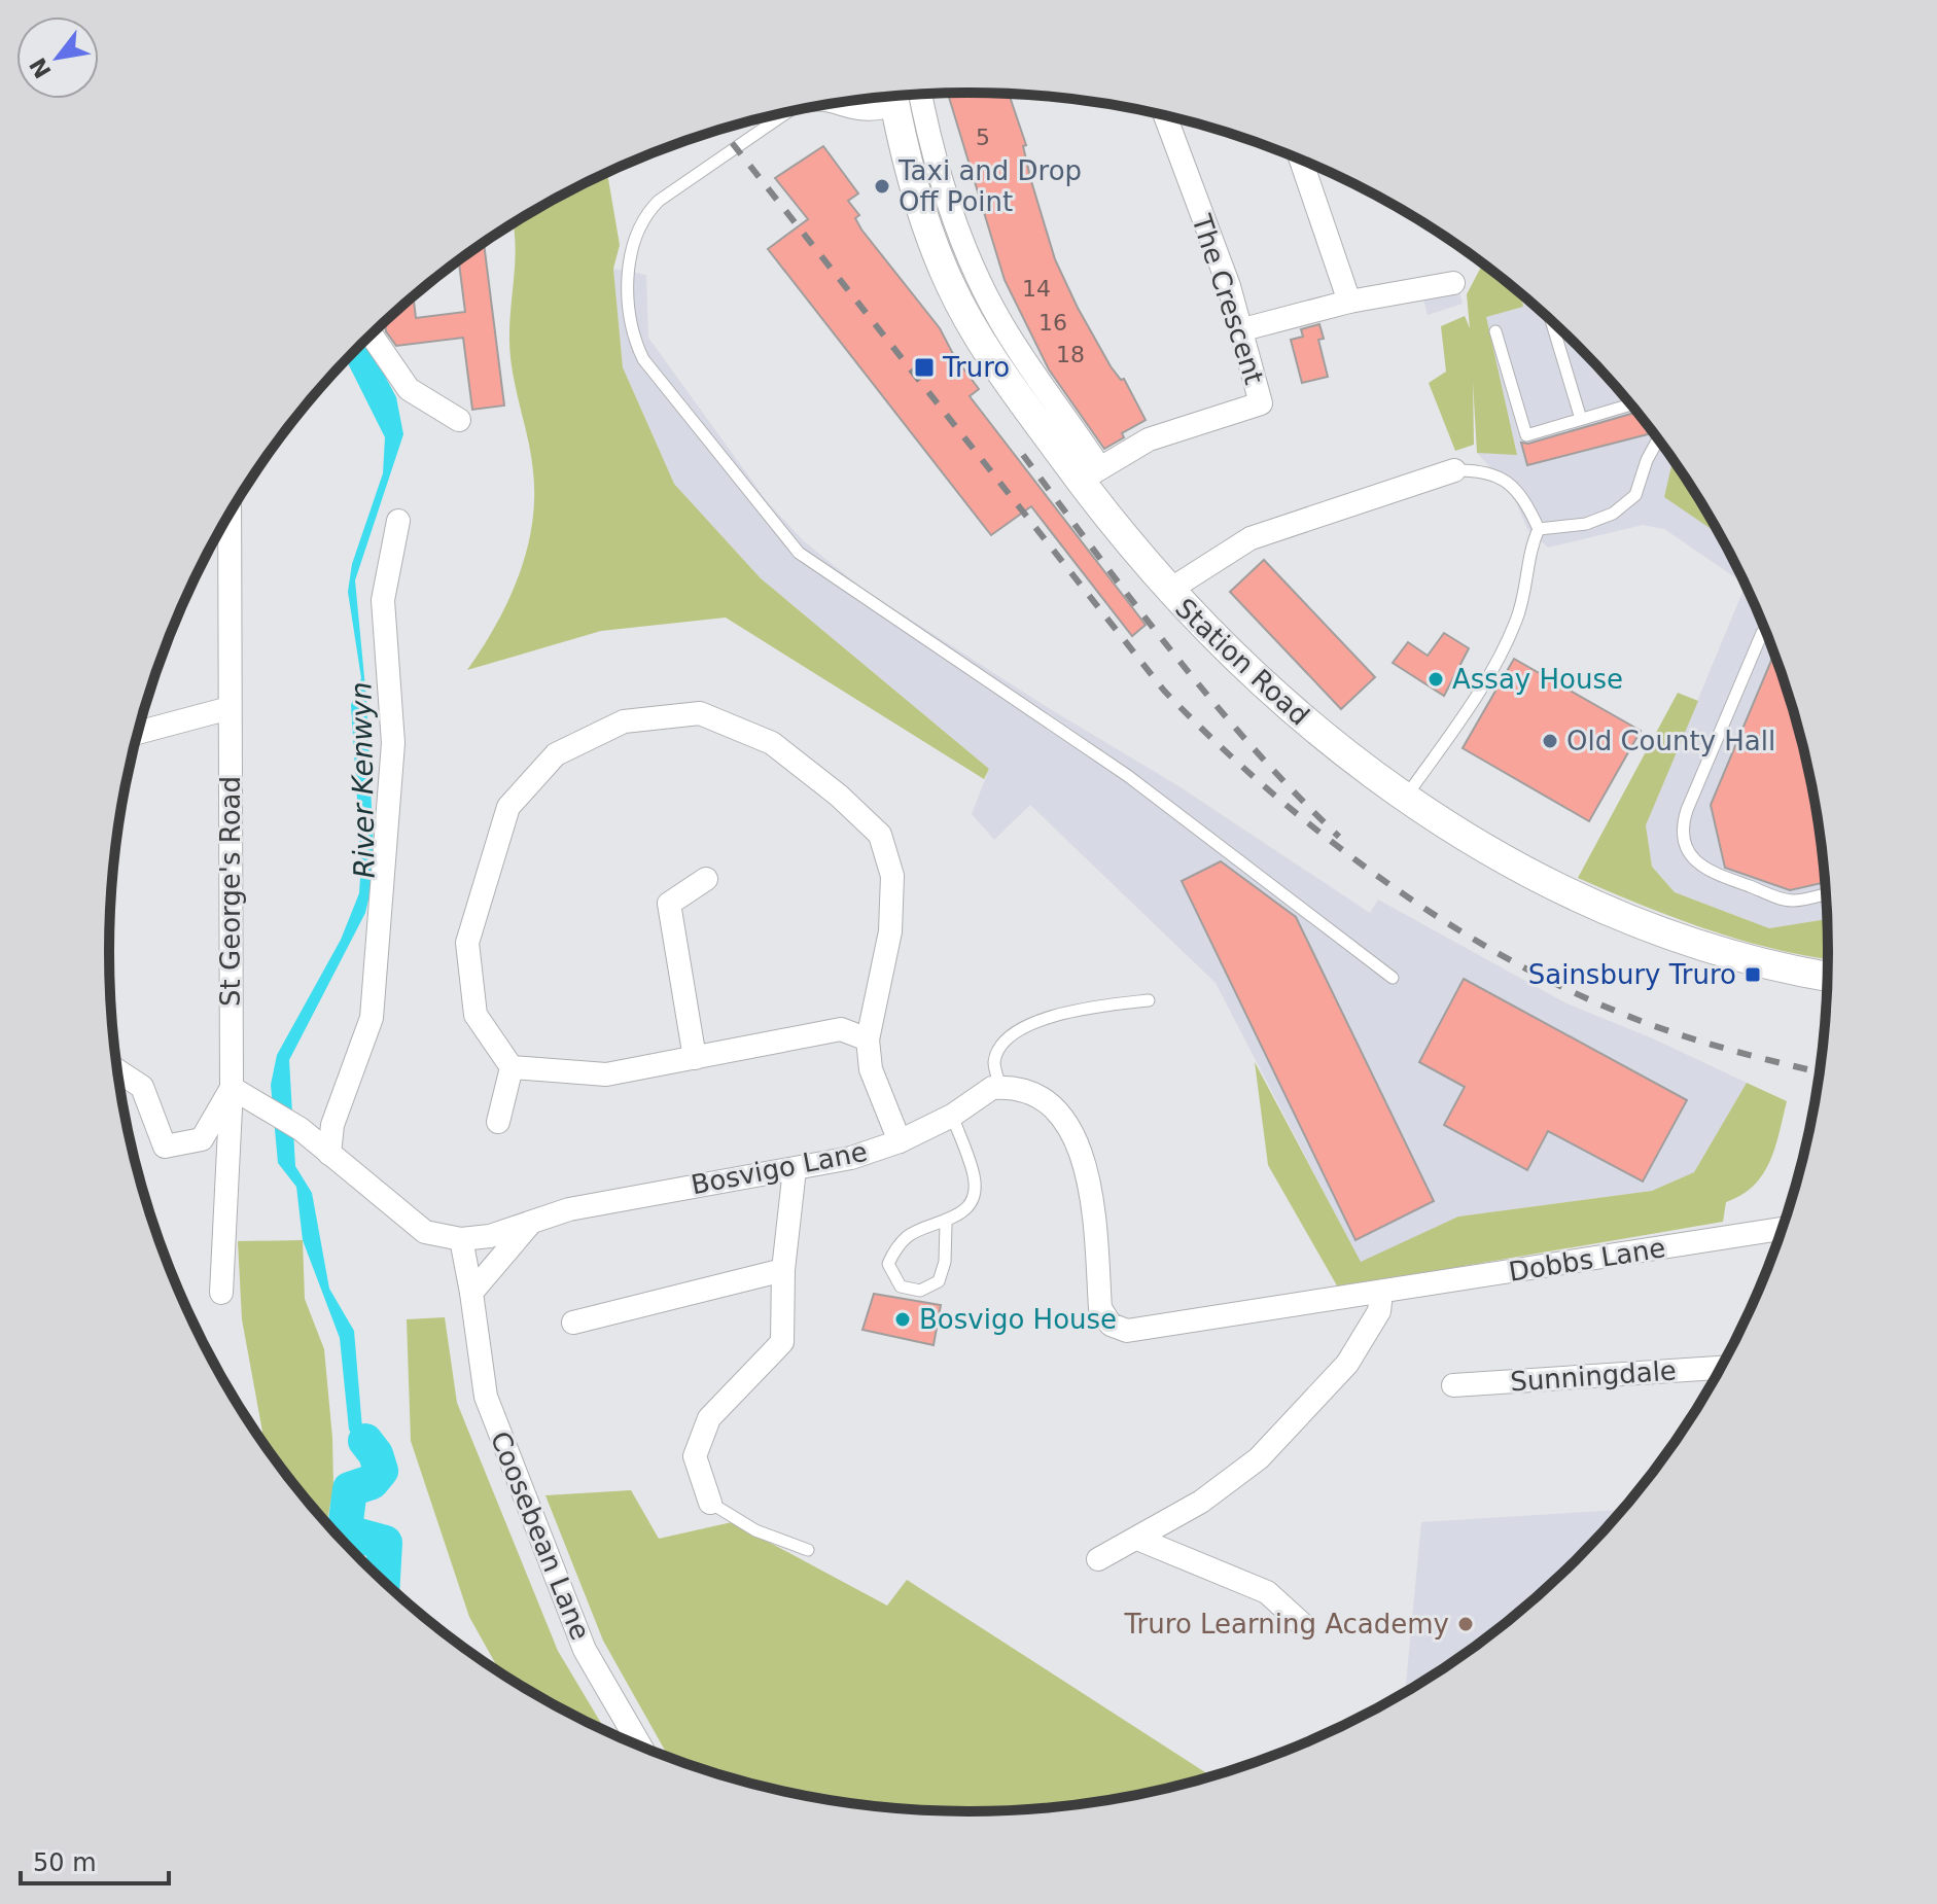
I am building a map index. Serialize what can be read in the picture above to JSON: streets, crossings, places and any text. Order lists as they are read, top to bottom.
{
  "streets": {
    "street": [
      "The Crescent",
      "Station Road",
      "St George's Road",
      "Bosvigo Lane",
      "Dobbs Lane",
      "Sunningdale",
      "Coosebean Lane"
    ]
  },
  "crossings": [
    ["The Crescent", "Station Road"],
    ["St George's Road", "Bosvigo Lane"],
    ["Bosvigo Lane", "Coosebean Lane"]
  ],
  "water": ["River Kenwyn"],
  "places": {
    "other": [
      "Taxi and Drop Off Point",
      "Assay House",
      "Old County Hall",
      "Bosvigo House",
      "Truro Learning Academy"
    ],
    "transit": ["Truro", "Sainsbury Truro"]
  },
  "house_numbers": [
    "5",
    "14",
    "16",
    "18"
  ],
  "scale_bar": "50 m",
  "north": "bottom left"
}
